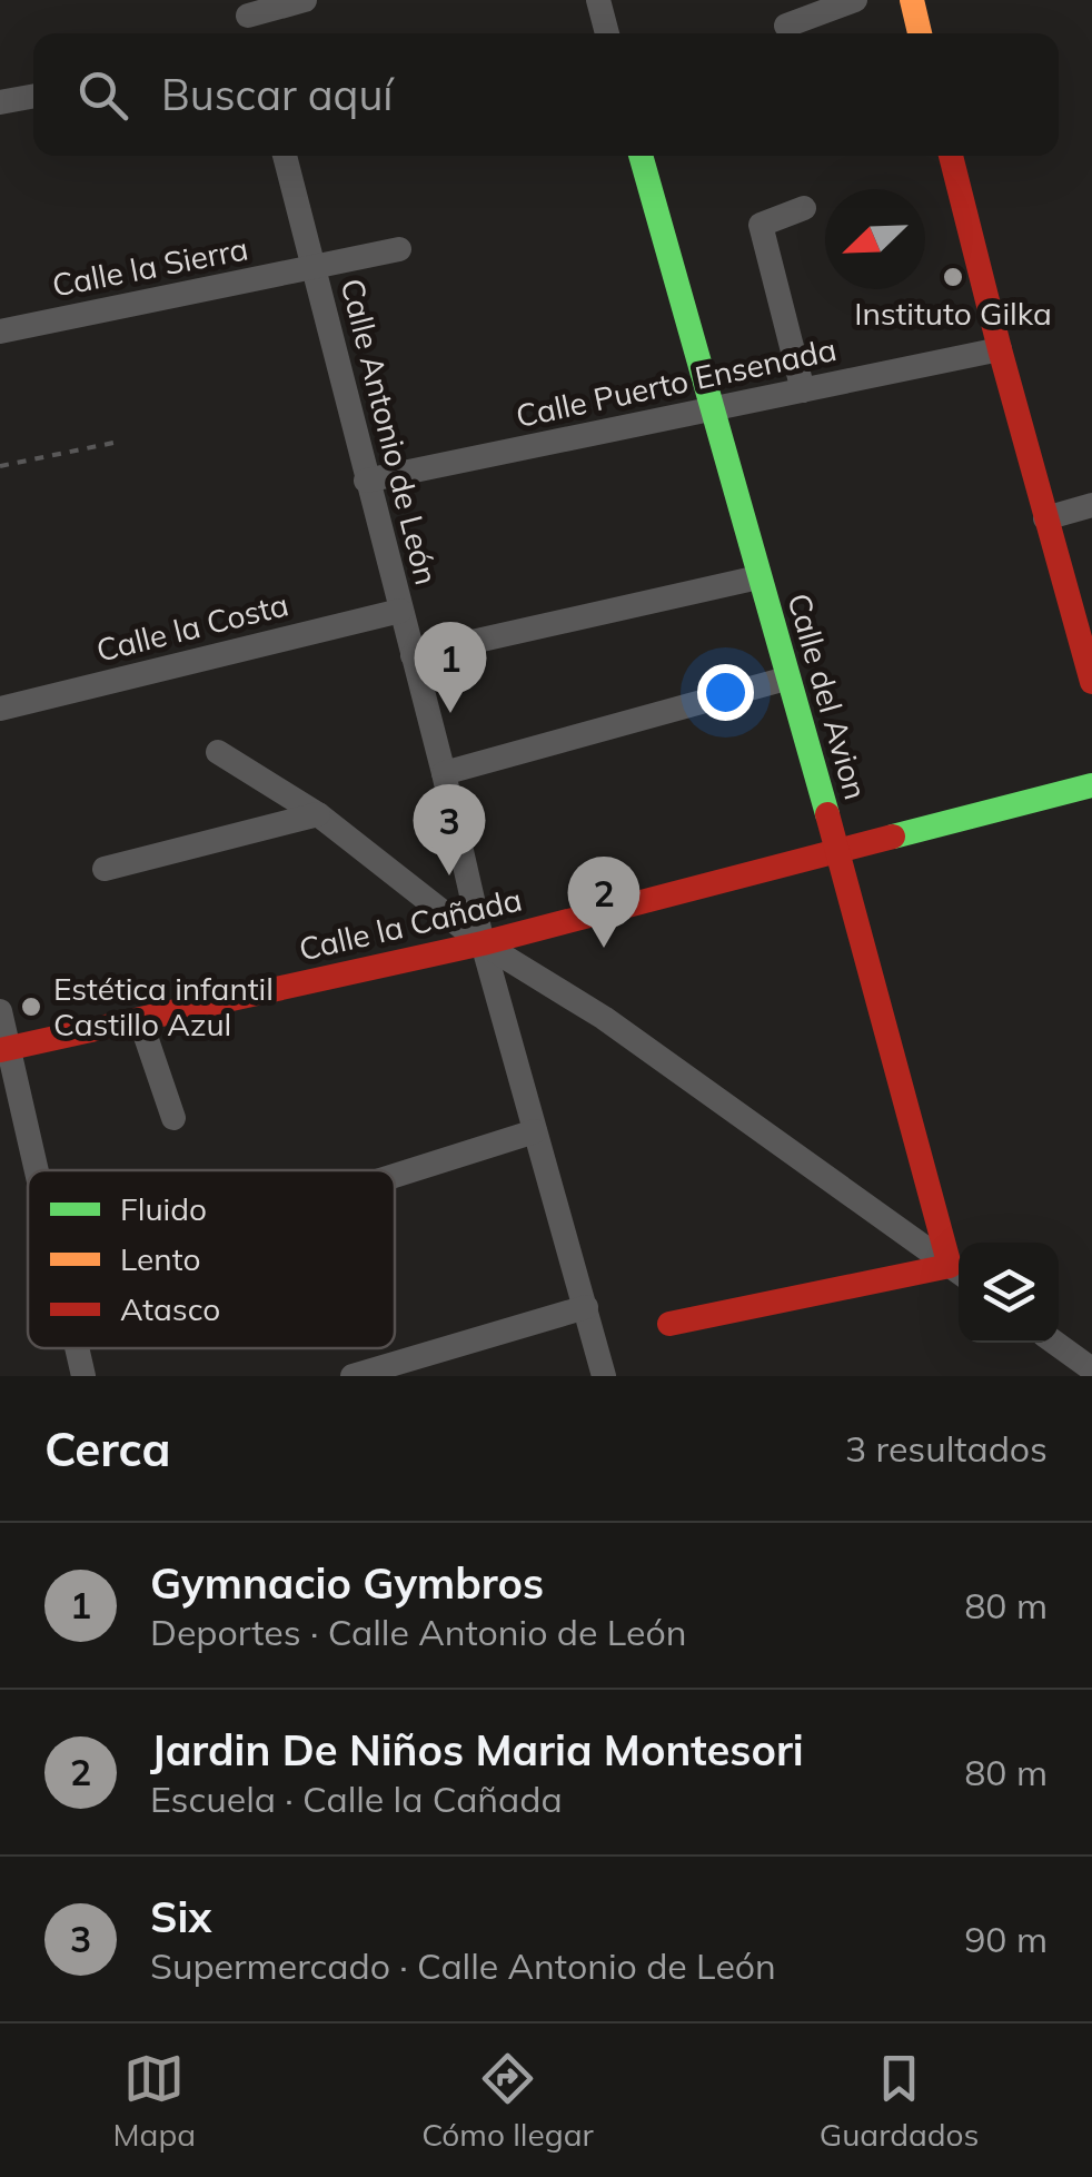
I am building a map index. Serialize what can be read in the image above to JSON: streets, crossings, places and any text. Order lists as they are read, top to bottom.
{
  "streets": {
    "street": [
      "Calle la Sierra",
      "Calle Puerto Ensenada",
      "Calle Antonio de León",
      "Calle la Costa",
      "Calle del Avion",
      "Calle la Cañada"
    ]
  },
  "crossings": [
    ["Calle la Sierra", "Calle Antonio de León"],
    ["Calle Puerto Ensenada", "Calle Antonio de León"],
    ["Calle Puerto Ensenada", "Calle del Avion"],
    ["Calle Antonio de León", "Calle la Costa"],
    ["Calle Antonio de León", "Calle la Cañada"],
    ["Calle del Avion", "Calle la Cañada"]
  ],
  "places": ["Instituto Gilka", "Estética infantil Castillo Azul"],
  "legend": ["Fluido", "Lento", "Atasco"],
  "north": "bottom left",
  "page": {
    "search": "Buscar aquí",
    "pins": ["1", "3", "2"],
    "heading": ["Cerca", "3 resultados"],
    "list": [
      {
        "mark": "1",
        "name": "Gymnacio Gymbros",
        "note": "Deportes · Calle Antonio de León",
        "value": "80 m"
      },
      {
        "mark": "2",
        "name": "Jardin De Niños Maria Montesori",
        "note": "Escuela · Calle la Cañada",
        "value": "80 m"
      },
      {
        "mark": "3",
        "name": "Six",
        "note": "Supermercado · Calle Antonio de León",
        "value": "90 m"
      }
    ],
    "nav": ["Mapa", "Cómo llegar", "Guardados"]
  }
}
